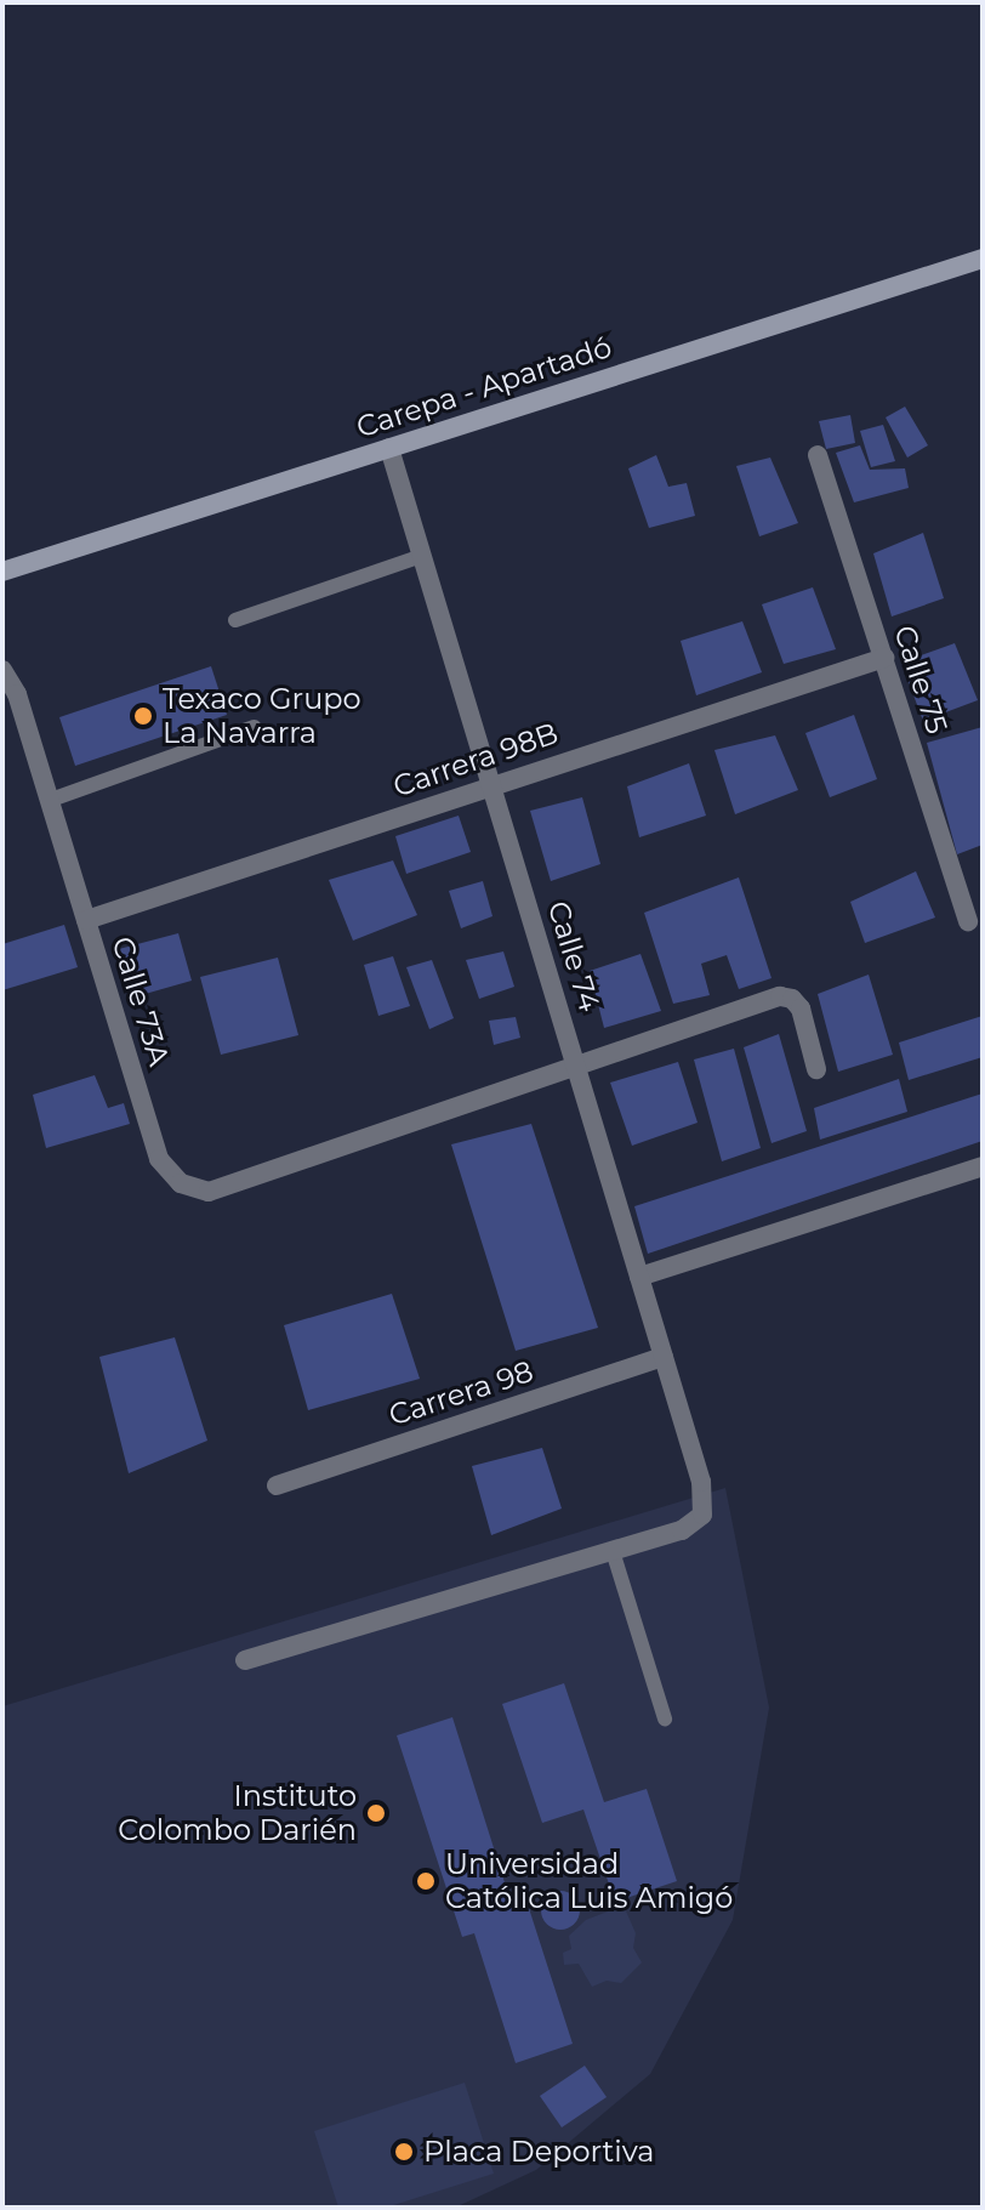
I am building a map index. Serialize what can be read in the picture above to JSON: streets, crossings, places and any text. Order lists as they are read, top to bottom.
{
  "streets": {
    "main road": ["Carepa - Apartadó"],
    "street": [
      "Calle 75",
      "Carrera 98B",
      "Calle 74",
      "Calle 73A",
      "Carrera 98"
    ]
  },
  "crossings": [
    ["Carepa - Apartadó", "Calle 74"],
    ["Calle 75", "Carrera 98B"],
    ["Carrera 98B", "Calle 74"],
    ["Carrera 98B", "Calle 73A"],
    ["Calle 74", "Calle 73A"],
    ["Calle 74", "Carrera 98"]
  ],
  "places": [
    "Texaco Grupo La Navarra",
    "Instituto Colombo Darién",
    "Universidad Católica Luis Amigó",
    "Placa Deportiva"
  ]
}
